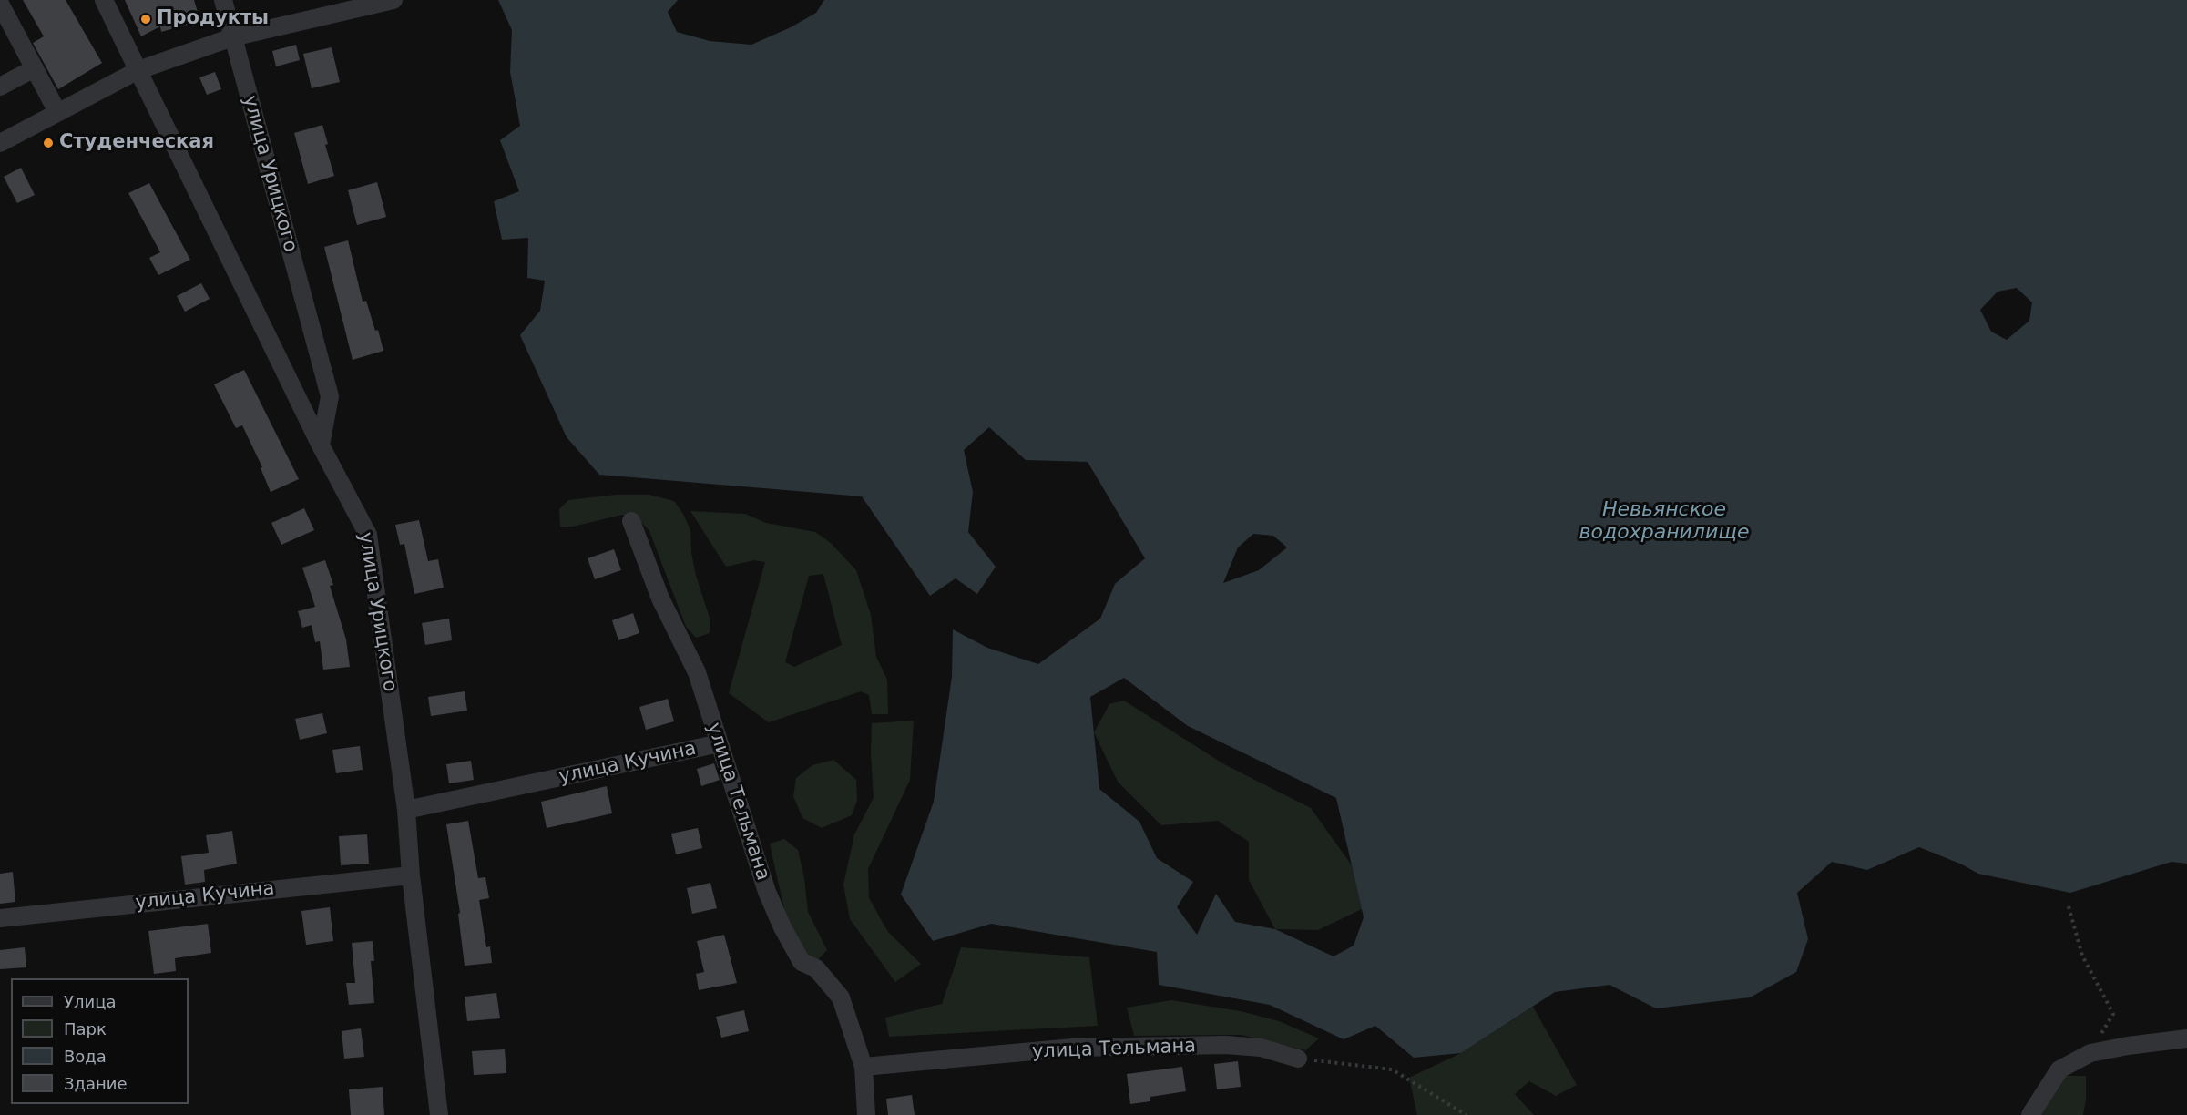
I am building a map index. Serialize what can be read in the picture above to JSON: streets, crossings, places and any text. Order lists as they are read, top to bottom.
{
  "streets": {
    "street": ["улица Урицкого", "улица Кучина", "улица Тельмана"]
  },
  "crossings": [
    ["улица Урицкого", "улица Кучина"],
    ["улица Кучина", "улица Тельмана"]
  ],
  "water": ["Невьянское водохранилище"],
  "places": ["Продукты", "Студенческая"],
  "legend": [
    "Улица",
    "Парк",
    "Вода",
    "Здание"
  ]
}
